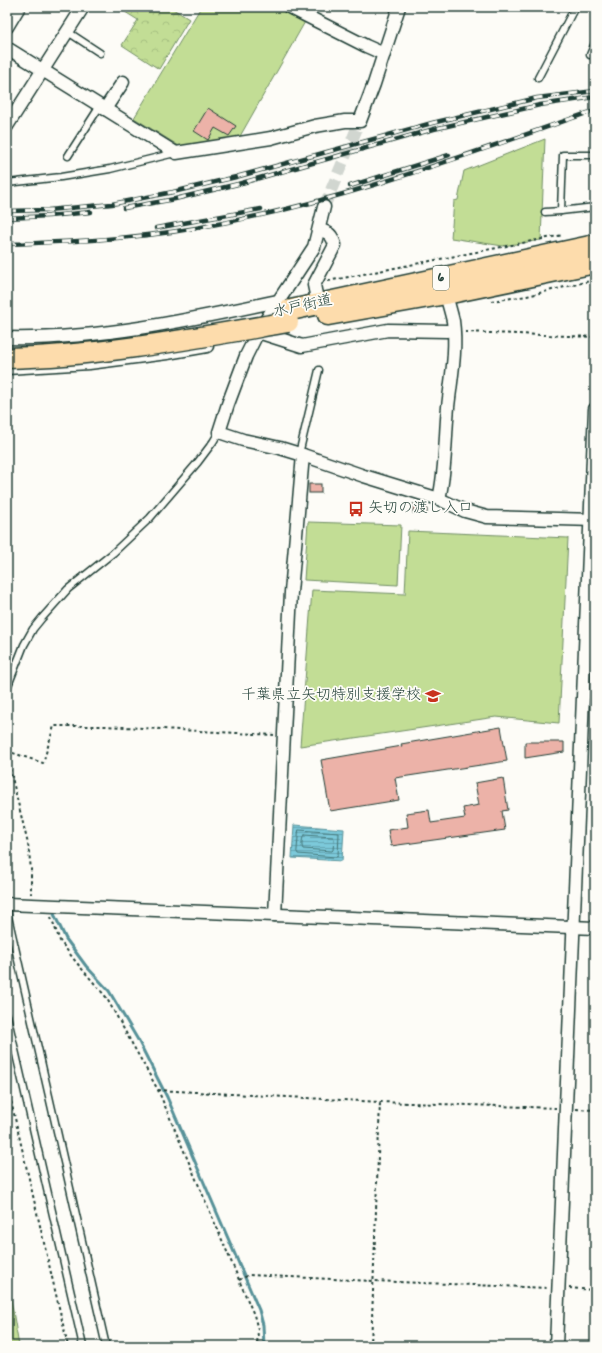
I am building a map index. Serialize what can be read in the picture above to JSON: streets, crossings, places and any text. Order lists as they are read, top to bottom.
{
  "streets": {
    "highway": ["6", "水戸街道"]
  },
  "places": {
    "bus stop": ["矢切の渡し入口"],
    "school or university": ["千葉県立矢切特別支援学校"]
  }
}
